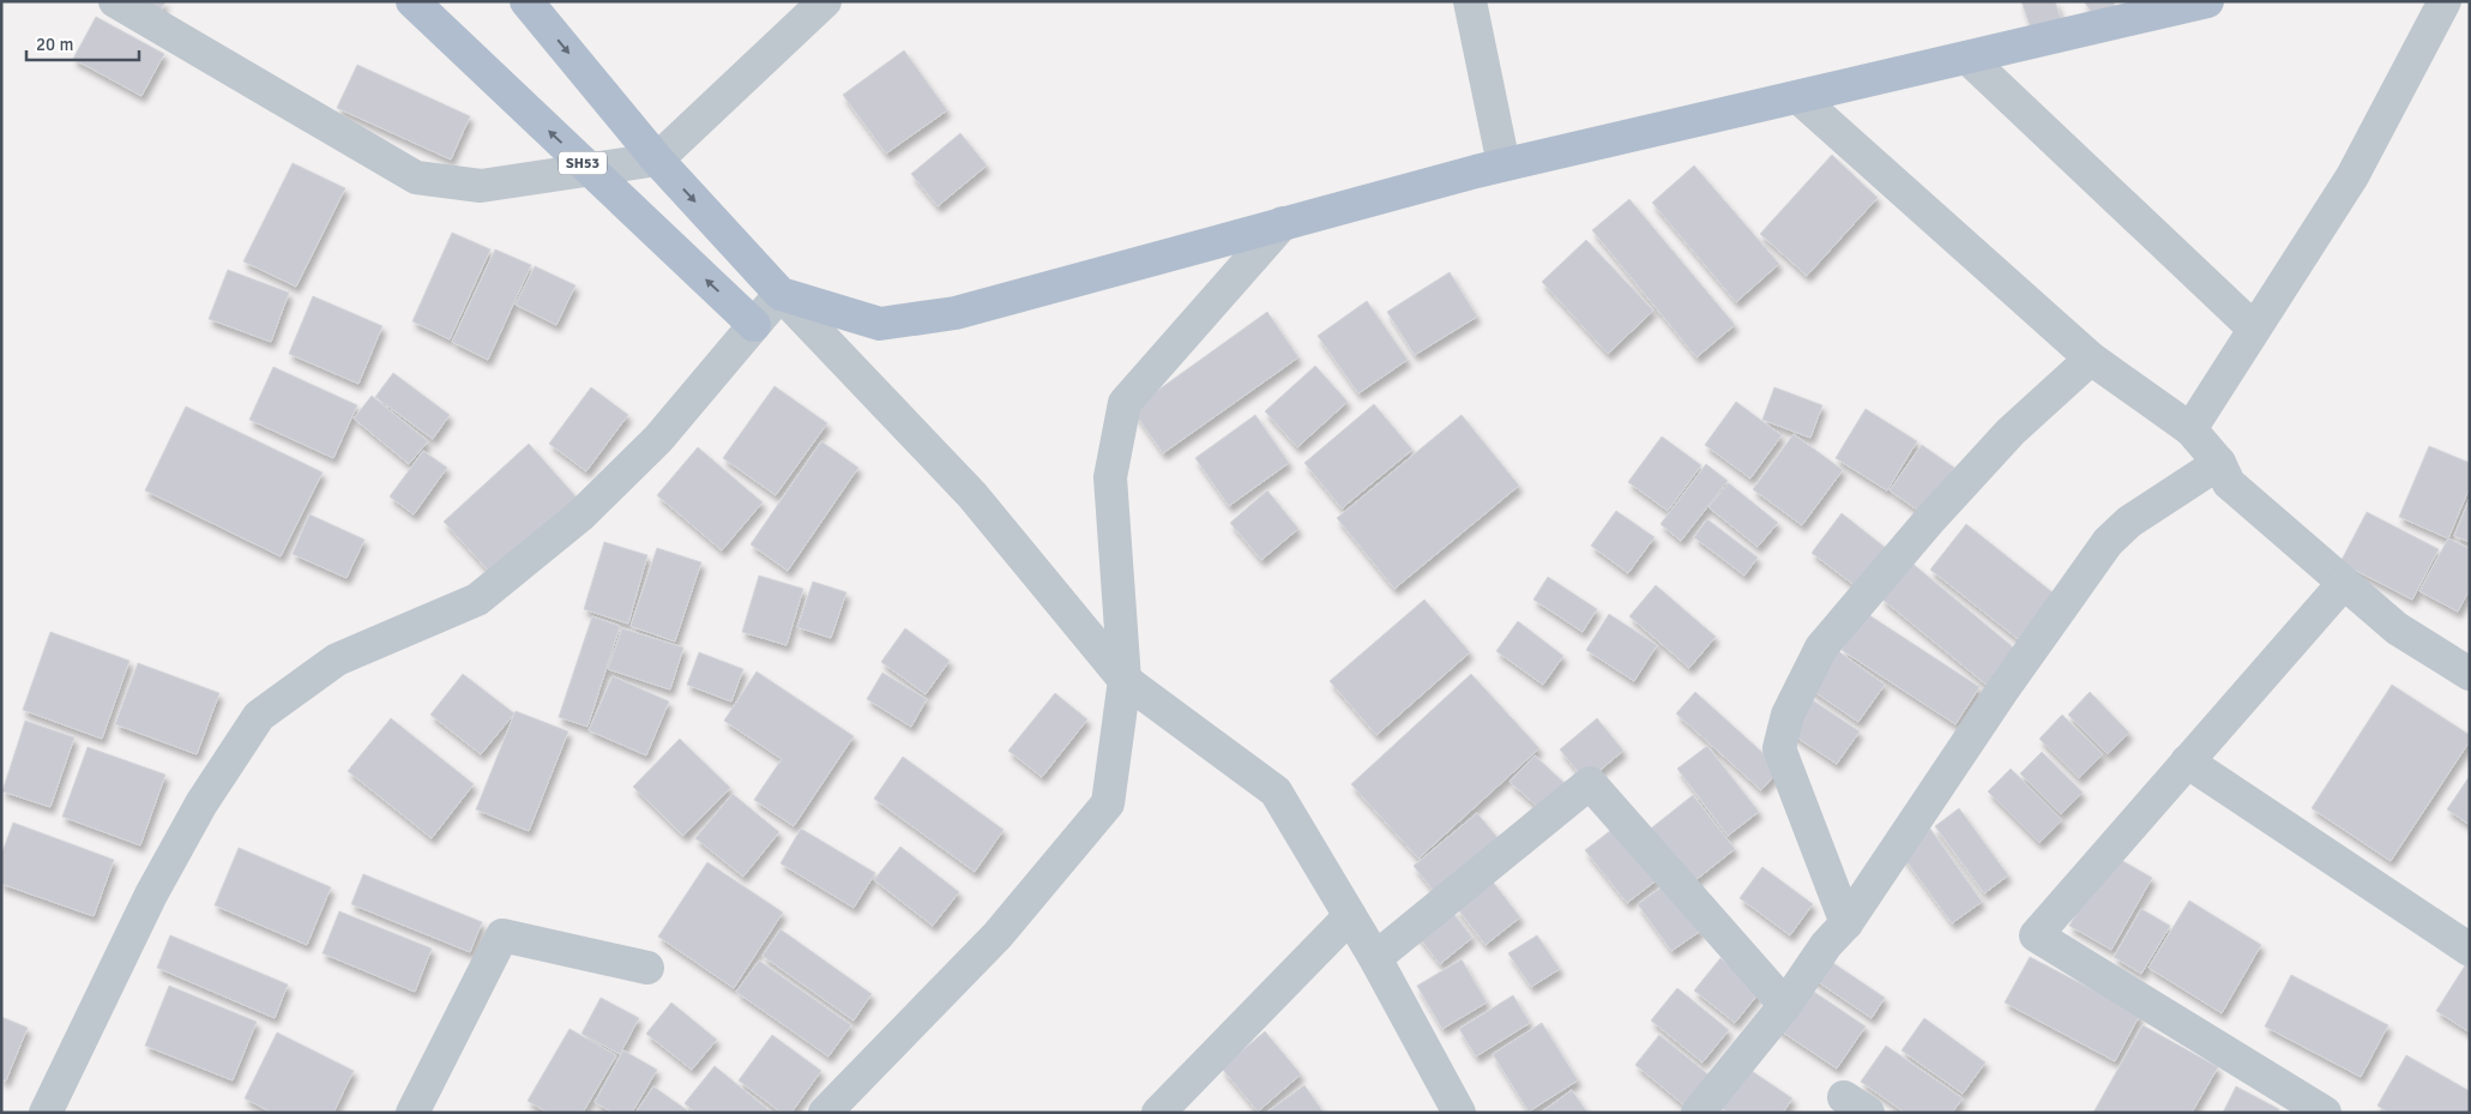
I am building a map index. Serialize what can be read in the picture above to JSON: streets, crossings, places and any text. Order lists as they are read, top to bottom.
{
  "streets": {
    "main road": ["SH53"]
  },
  "scale_bar": "20 m"
}
